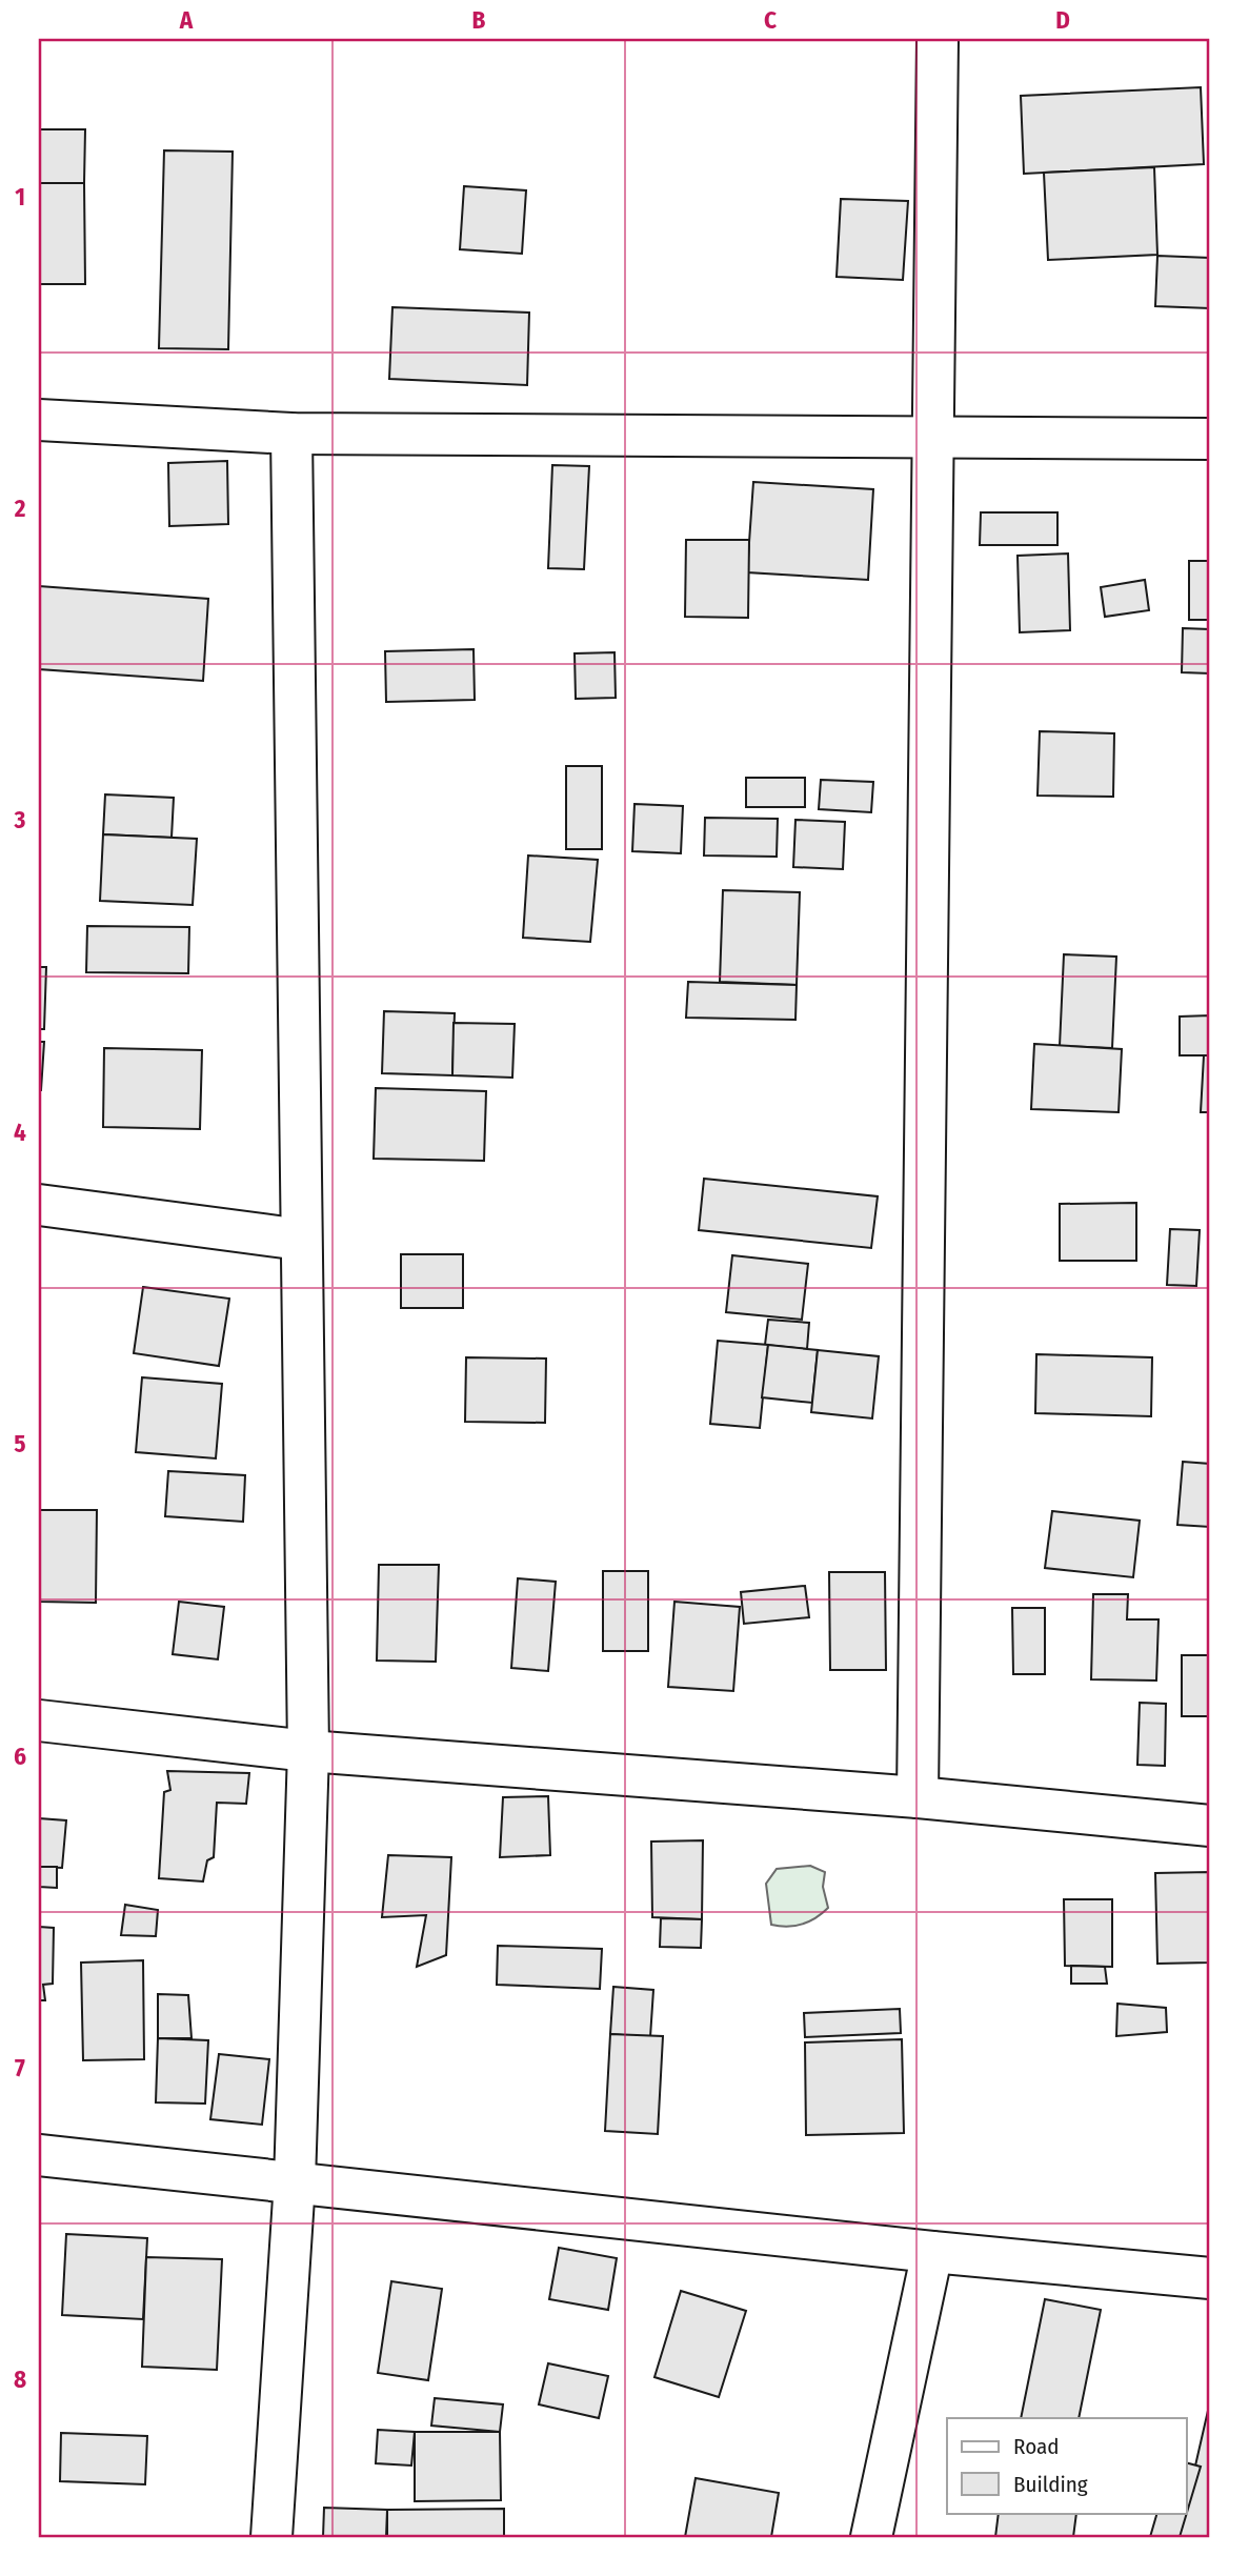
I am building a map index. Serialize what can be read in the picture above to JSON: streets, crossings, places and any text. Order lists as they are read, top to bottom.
{
  "legend": ["Road", "Building"],
  "grid": {
    "columns": [
      "A",
      "B",
      "C",
      "D"
    ],
    "rows": [
      "1",
      "2",
      "3",
      "4",
      "5",
      "6",
      "7",
      "8"
    ]
  }
}
